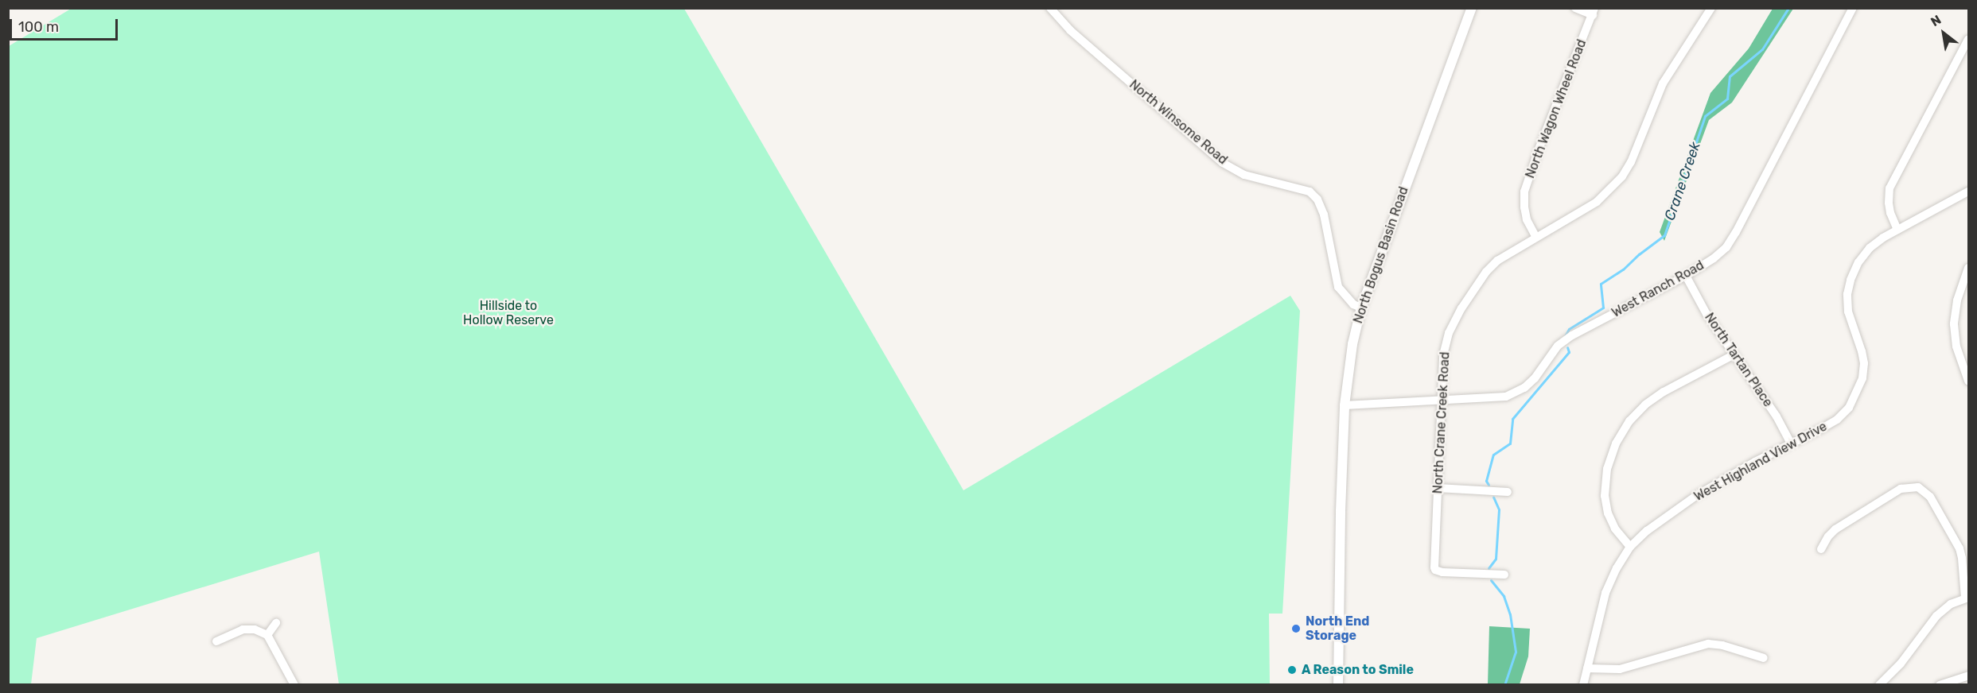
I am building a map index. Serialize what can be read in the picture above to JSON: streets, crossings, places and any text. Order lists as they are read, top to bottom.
{
  "streets": {
    "street": [
      "North Wagon Wheel Road",
      "North Winsome Road",
      "North Bogus Basin Road",
      "West Ranch Road",
      "North Tartan Place",
      "North Crane Creek Road",
      "West Highland View Drive"
    ]
  },
  "crossings": [
    ["North Wagon Wheel Road", "North Crane Creek Road"],
    ["North Winsome Road", "North Bogus Basin Road"],
    ["North Bogus Basin Road", "West Ranch Road"],
    ["West Ranch Road", "North Tartan Place"],
    ["West Ranch Road", "North Crane Creek Road"],
    ["North Tartan Place", "West Highland View Drive"]
  ],
  "water": ["Crane Creek"],
  "parks": ["Hillside to Hollow Reserve"],
  "places": ["North End Storage", "A Reason to Smile"],
  "scale_bar": "100 m",
  "north": "top left"
}
